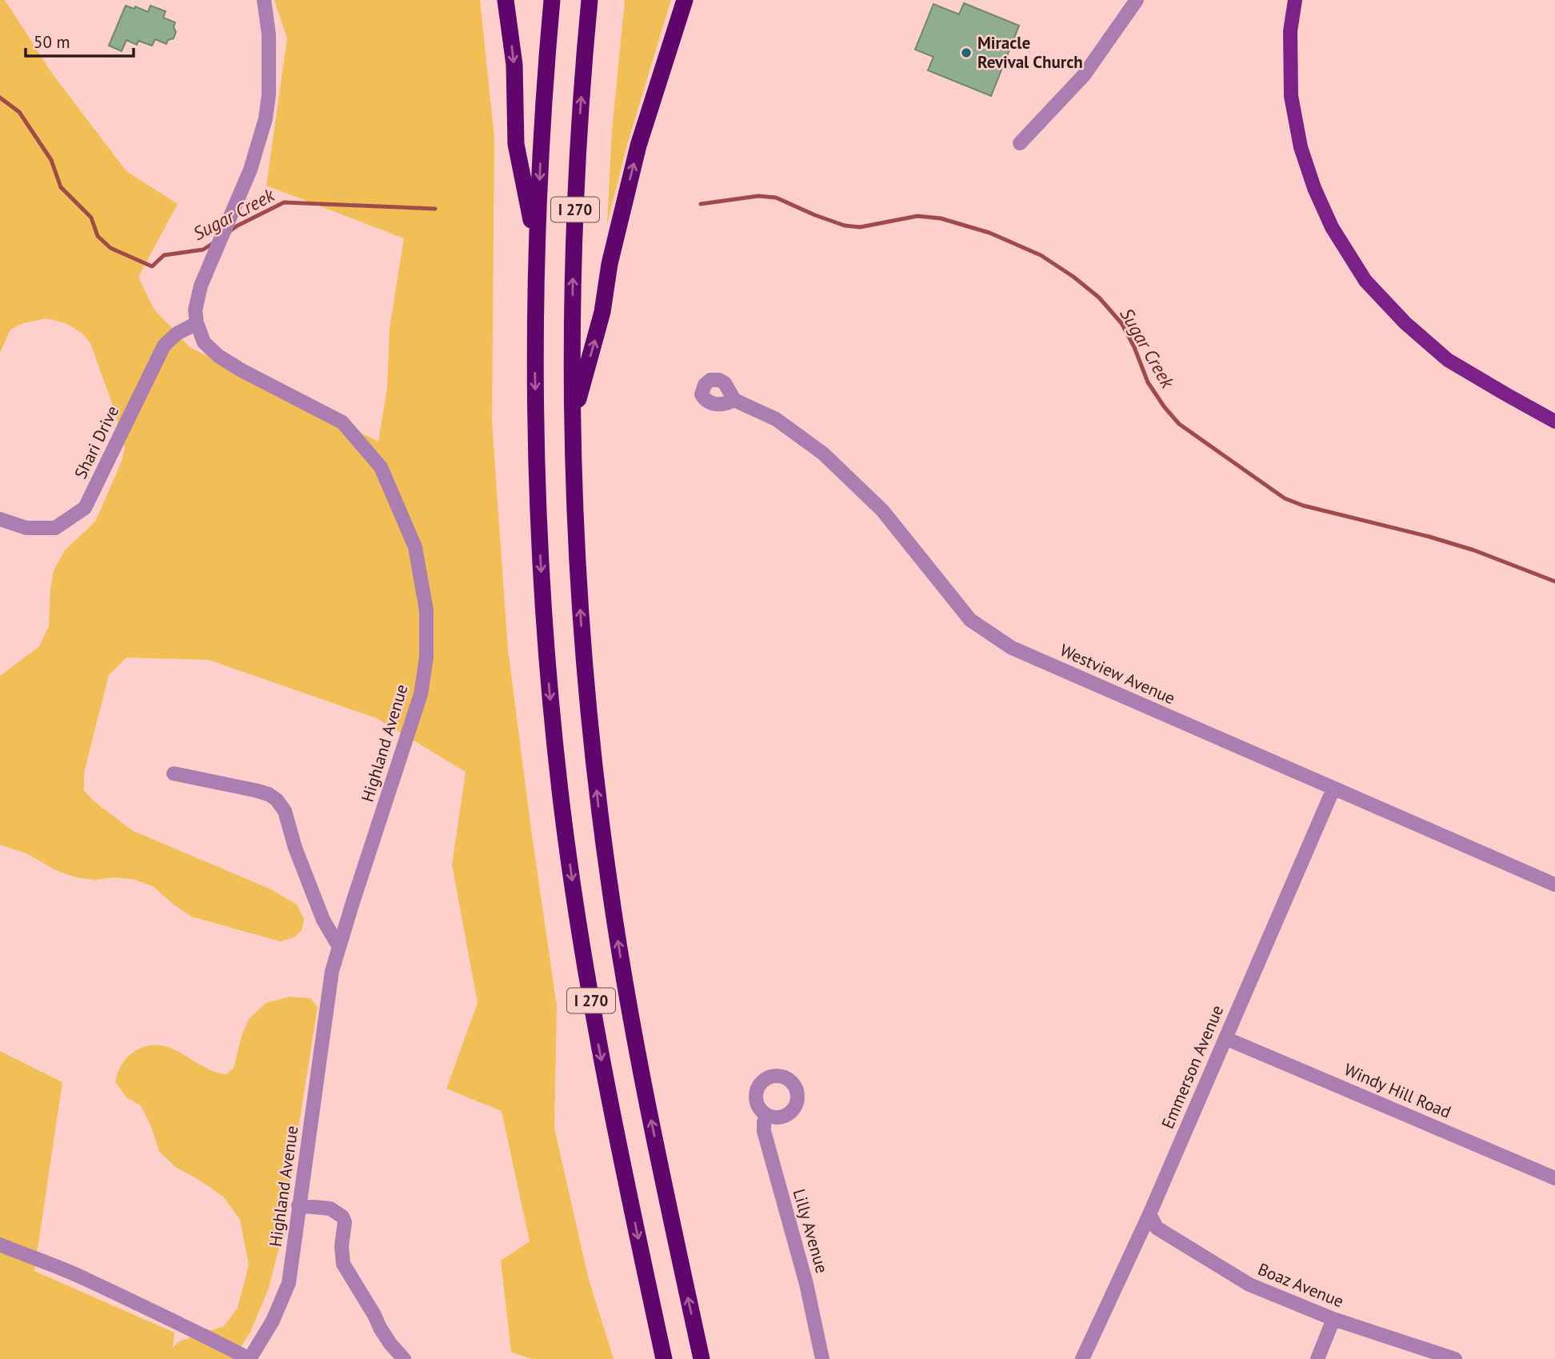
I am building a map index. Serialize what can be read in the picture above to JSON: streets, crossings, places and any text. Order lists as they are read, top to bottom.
{
  "streets": {
    "highway": ["I 270"],
    "street": [
      "Shari Drive",
      "Westview Avenue",
      "Highland Avenue",
      "Emmerson Avenue",
      "Windy Hill Road",
      "Lilly Avenue",
      "Boaz Avenue"
    ]
  },
  "crossings": [
    ["Shari Drive", "Highland Avenue"],
    ["Westview Avenue", "Emmerson Avenue"],
    ["Emmerson Avenue", "Windy Hill Road"],
    ["Emmerson Avenue", "Boaz Avenue"]
  ],
  "water": ["Sugar Creek"],
  "places": ["Miracle Revival Church"],
  "scale_bar": "50 m"
}
